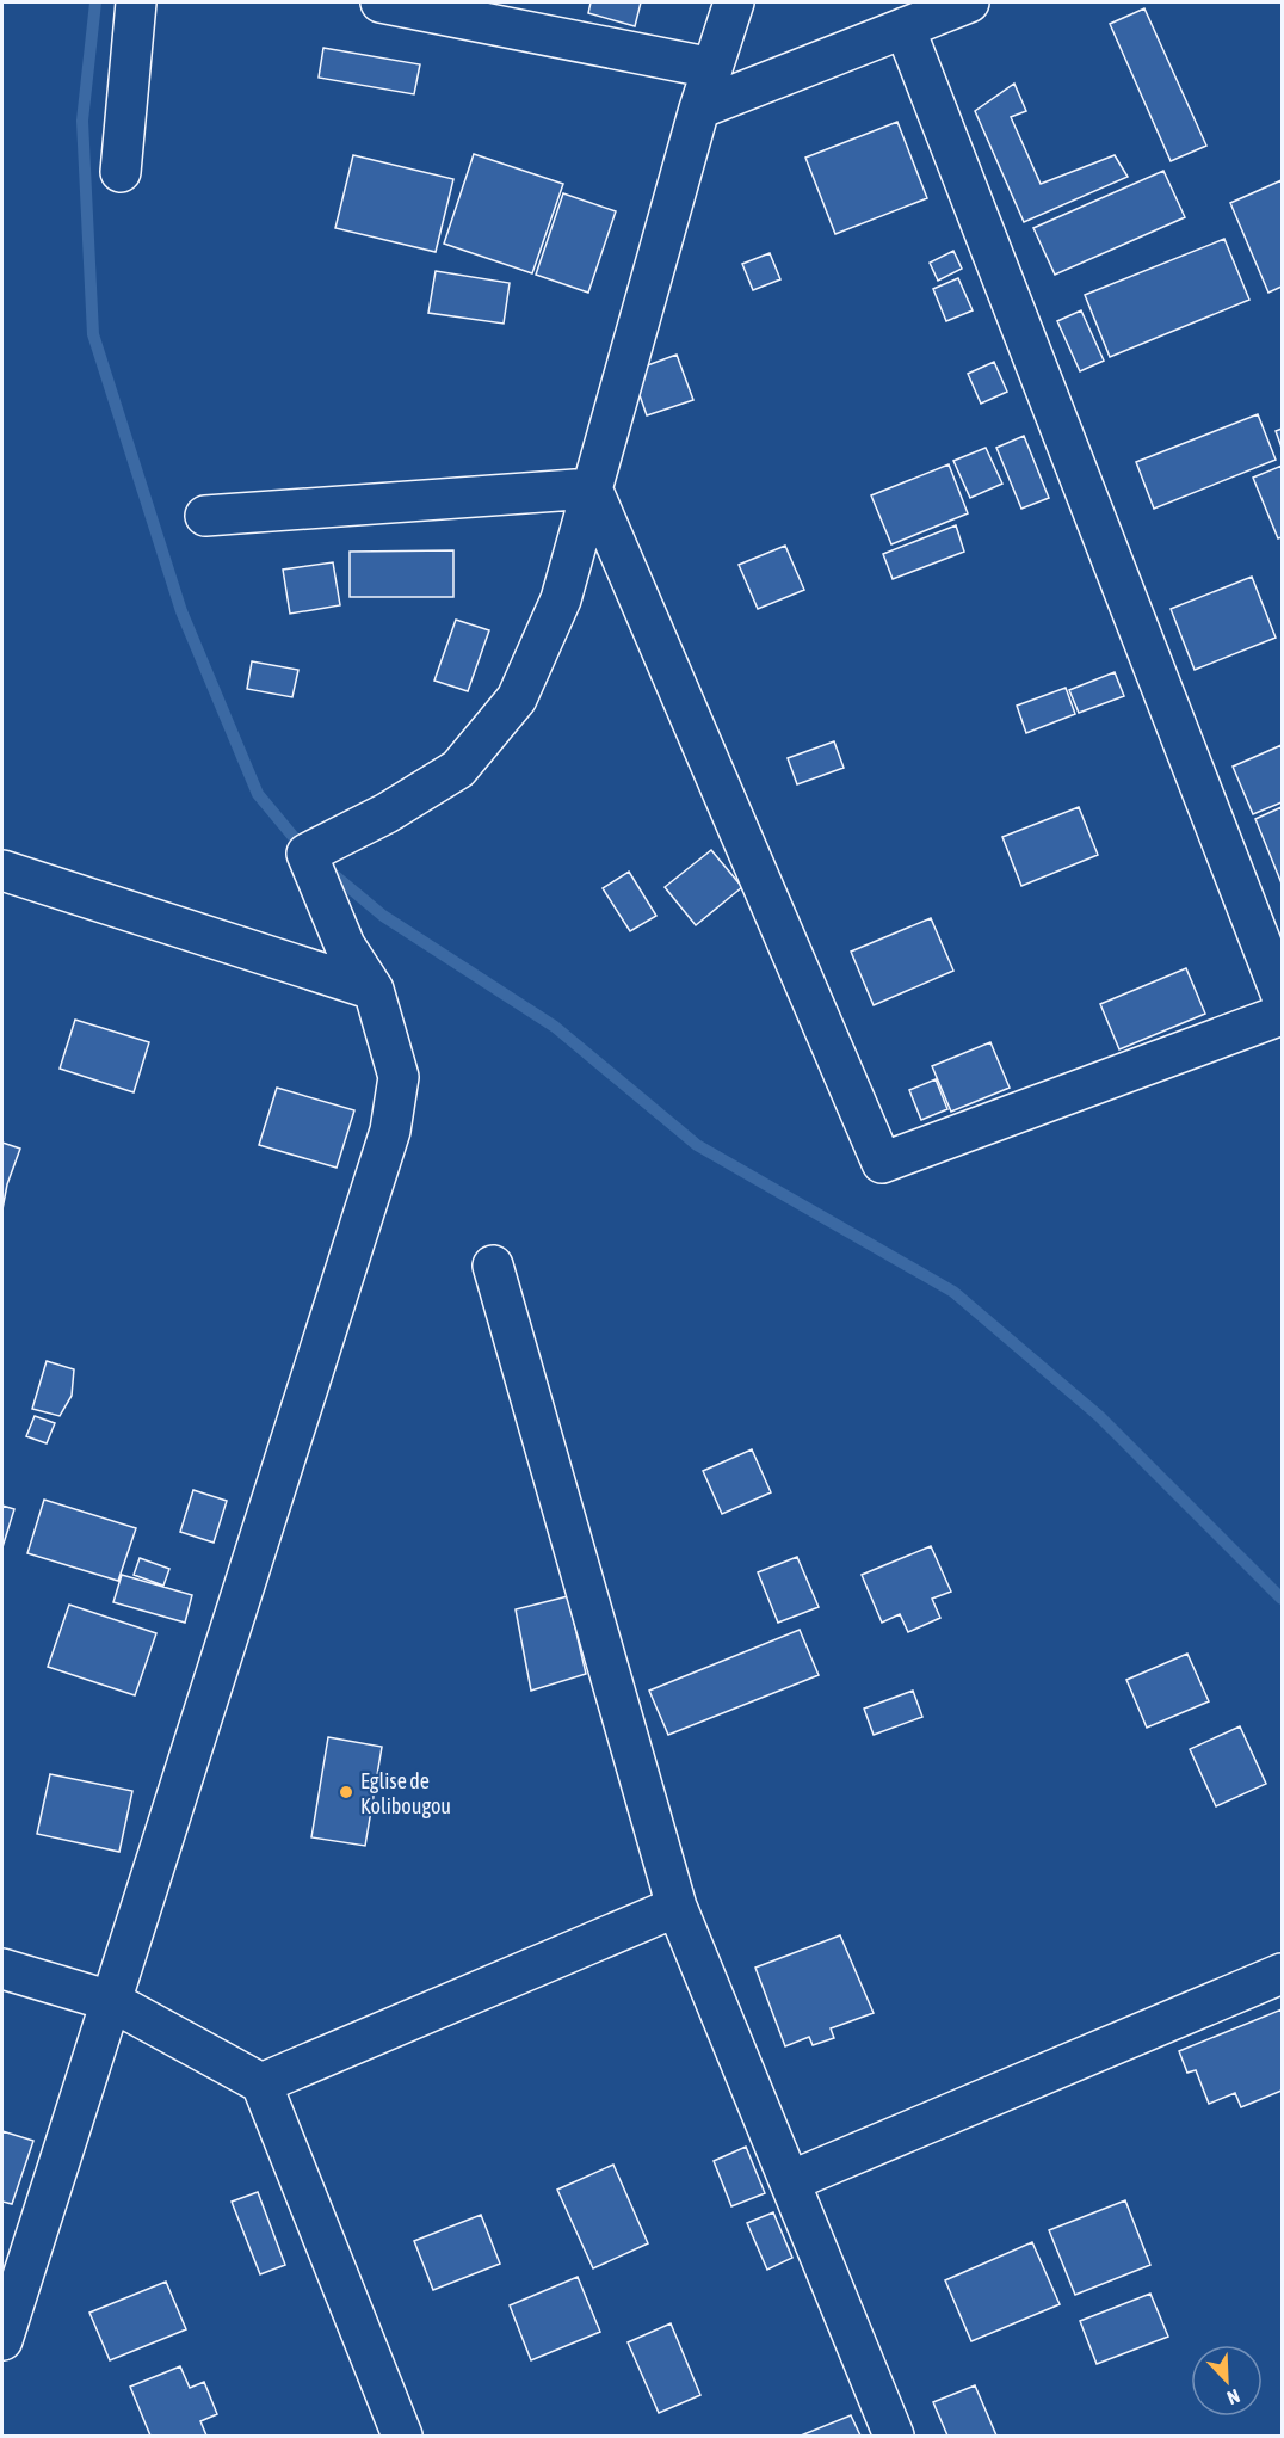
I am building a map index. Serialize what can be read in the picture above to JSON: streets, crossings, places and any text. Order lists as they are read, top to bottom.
{
  "places": ["Eglise de Kolibougou"],
  "north": "bottom right"
}
